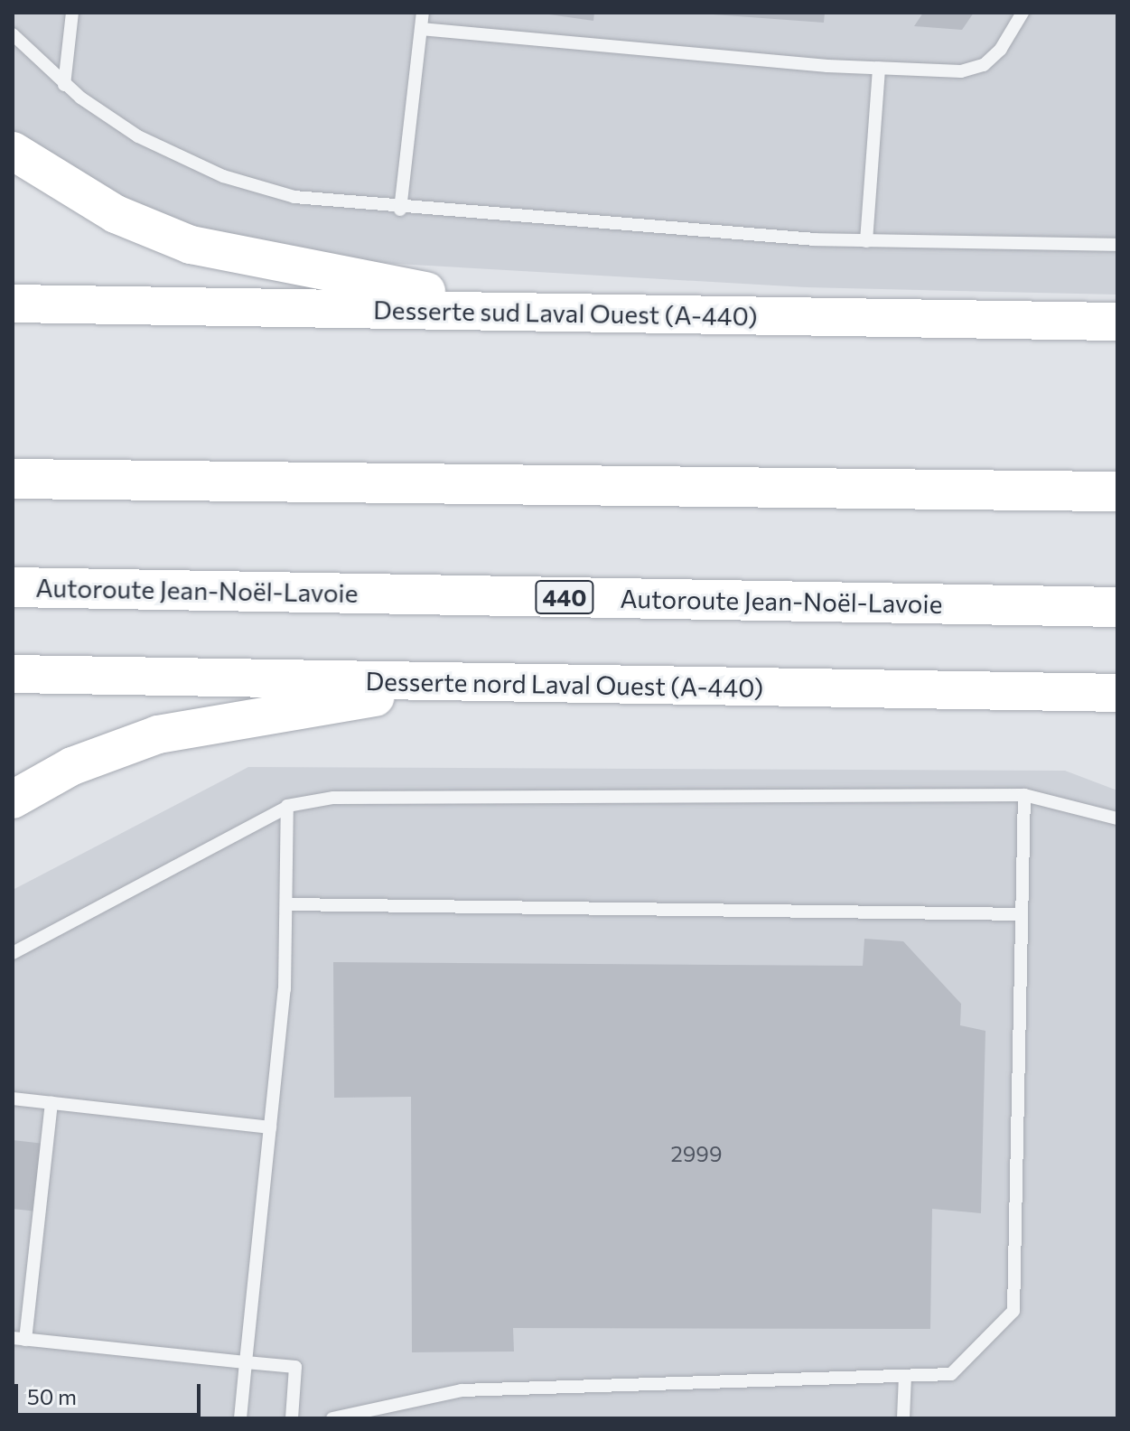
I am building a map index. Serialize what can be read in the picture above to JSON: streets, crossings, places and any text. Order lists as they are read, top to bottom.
{
  "streets": {
    "highway": ["Autoroute Jean-Noël-Lavoie", "440"],
    "main road": ["Desserte sud Laval Ouest (A-440)", "Desserte nord Laval Ouest (A-440)"]
  },
  "house_numbers": ["2999"],
  "scale_bar": "50 m"
}
